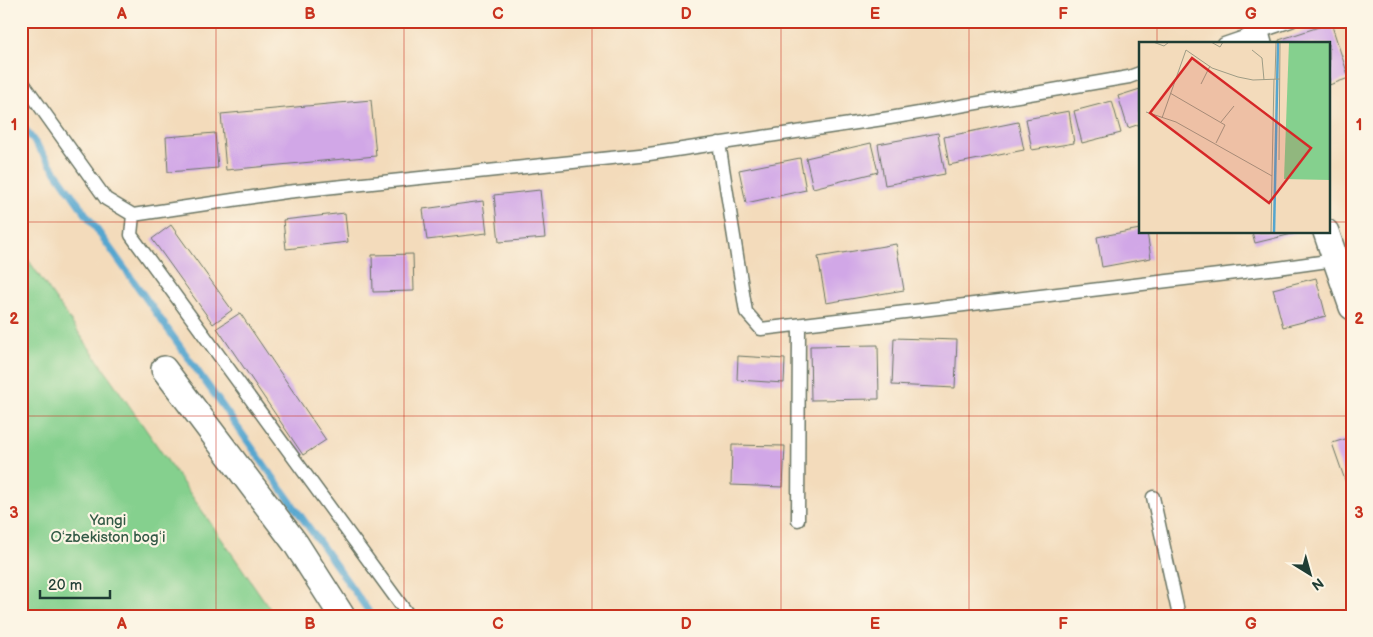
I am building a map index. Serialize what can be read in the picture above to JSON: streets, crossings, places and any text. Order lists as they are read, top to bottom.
{
  "parks": ["Yangi Oʻzbekiston bogʻi"],
  "scale_bar": "20 m",
  "north": "bottom right",
  "grid": {
    "columns": [
      "A",
      "B",
      "C",
      "D",
      "E",
      "F",
      "G"
    ],
    "rows": ["1", "2", "3"]
  }
}
